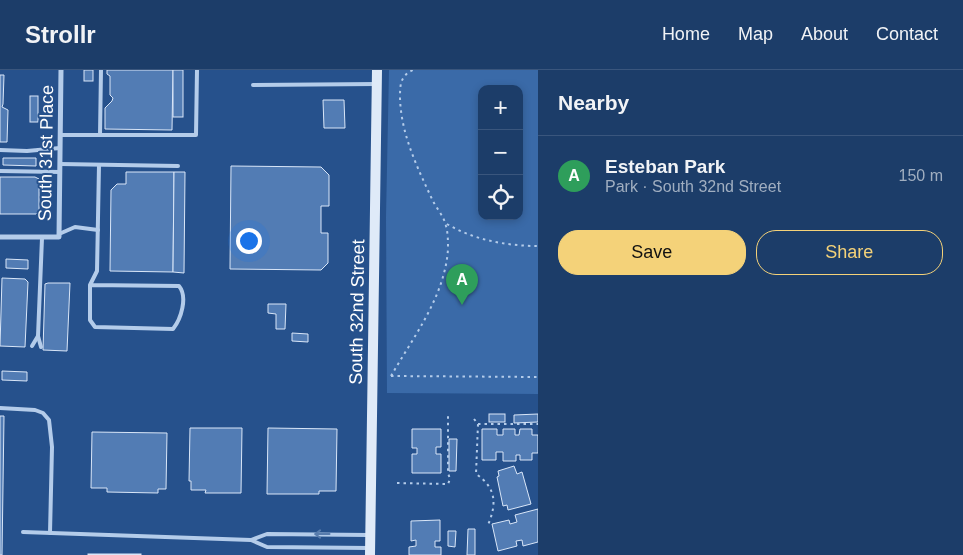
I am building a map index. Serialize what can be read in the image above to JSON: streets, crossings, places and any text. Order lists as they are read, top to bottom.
{
  "streets": {
    "main road": ["South 32nd Street"],
    "street": ["South 31st Place"]
  },
  "page": {
    "header": "Strollr",
    "nav": [
      "Home",
      "Map",
      "About",
      "Contact"
    ],
    "heading": "Nearby",
    "map_buttons": ["+", "−"],
    "list": [
      {
        "mark": "A",
        "name": "Esteban Park",
        "note": "Park · South 32nd Street",
        "value": "150 m"
      }
    ],
    "buttons": ["Save", "Share"],
    "pins": "A"
  }
}
